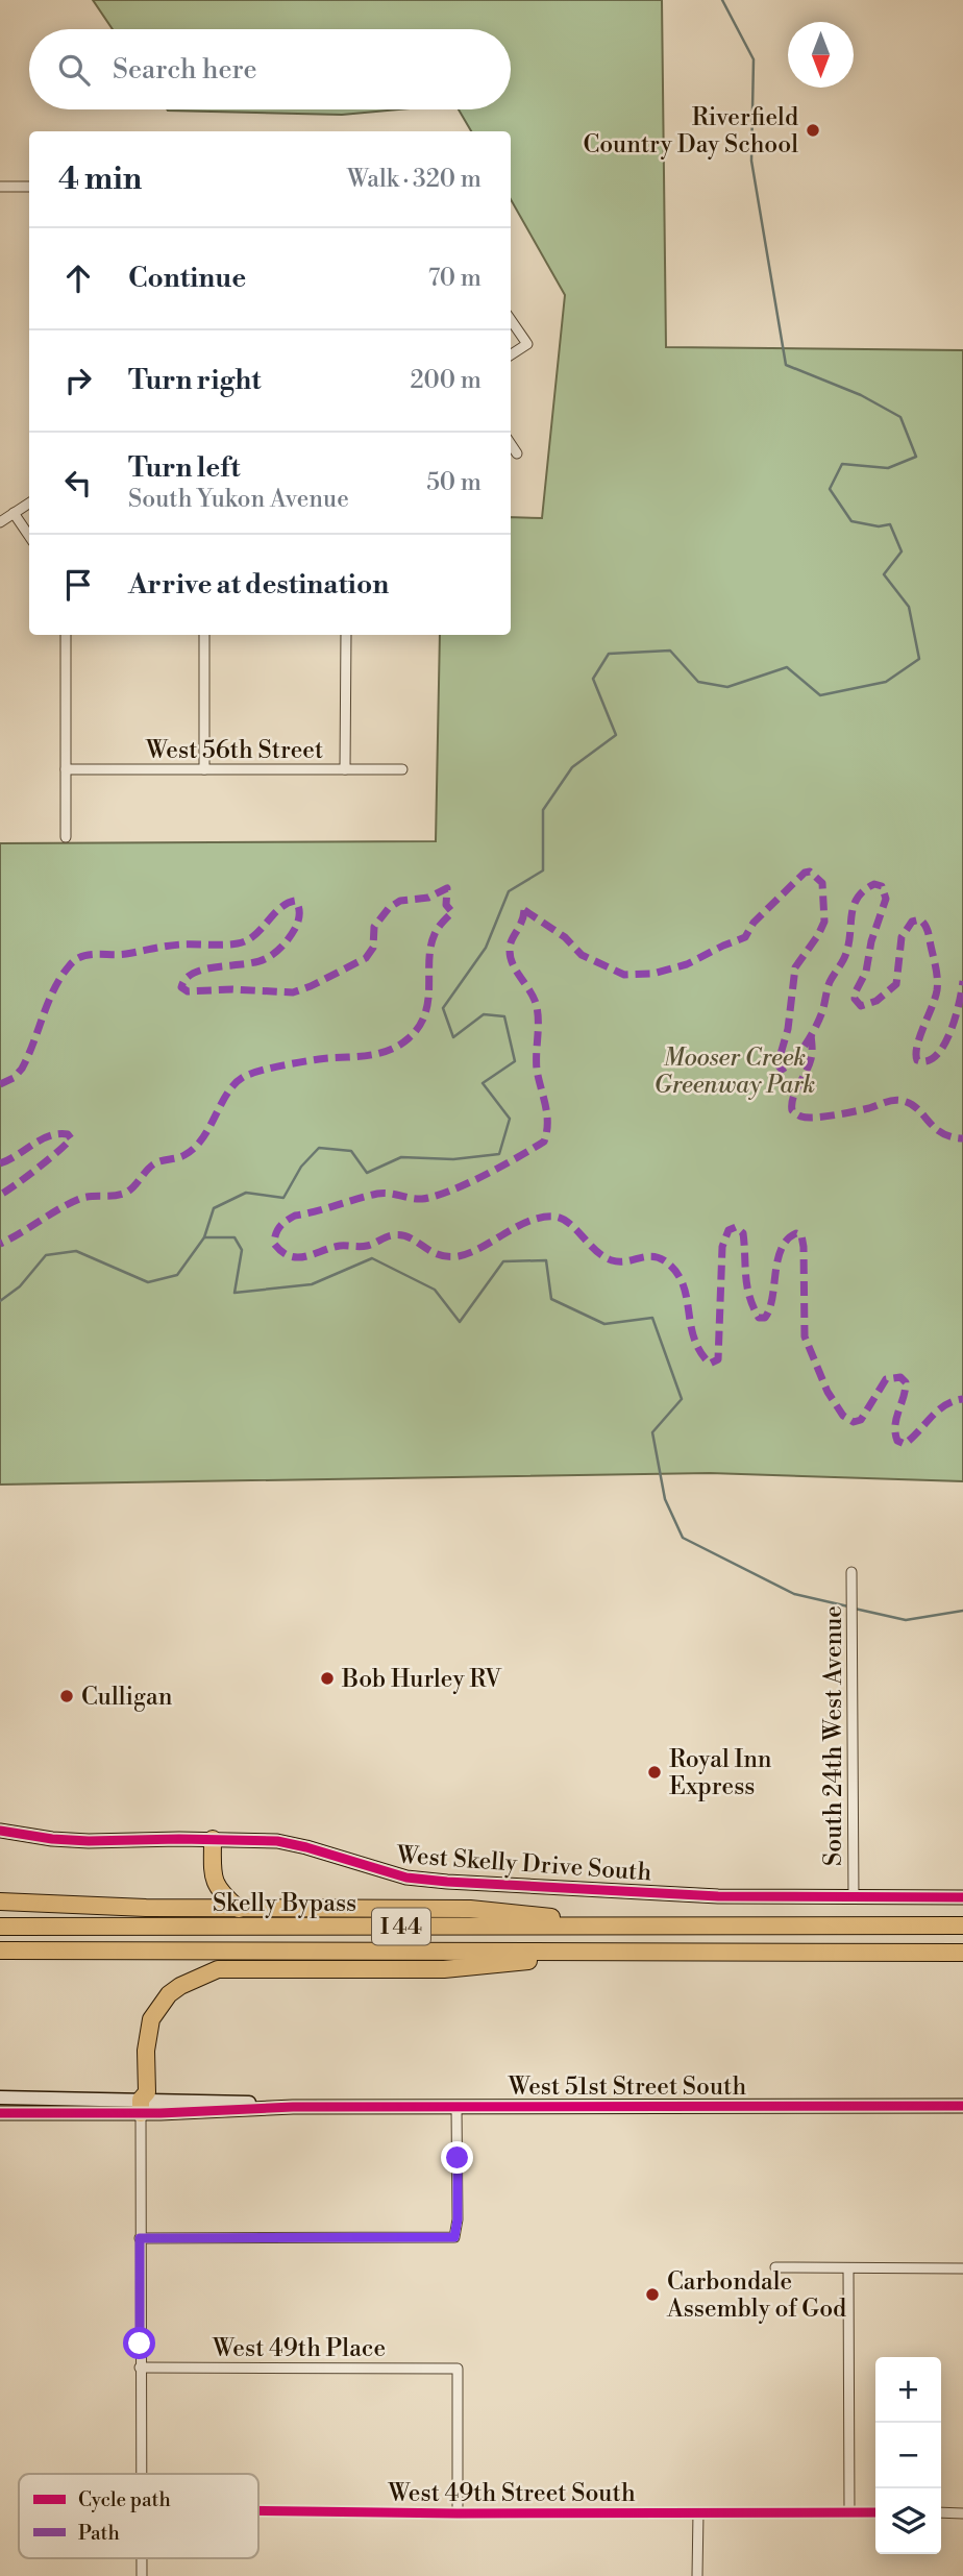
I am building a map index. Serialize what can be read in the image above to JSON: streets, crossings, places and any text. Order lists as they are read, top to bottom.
{
  "streets": {
    "highway": ["Skelly Bypass", "I 44"],
    "street": [
      "West 56th Street",
      "South 24th West Avenue",
      "West Skelly Drive South",
      "West 51st Street South",
      "West 49th Place",
      "West 49th Street South"
    ]
  },
  "crossings": [
    ["South 24th West Avenue", "West Skelly Drive South"],
    ["West 49th Place", "West 49th Street South"]
  ],
  "parks": ["Mooser Creek Greenway Park"],
  "places": [
    "Riverfield Country Day School",
    "Bob Hurley RV",
    "Culligan",
    "Royal Inn Express",
    "Carbondale Assembly of God"
  ],
  "legend": ["Cycle path", "Path"],
  "north": "bottom",
  "page": {
    "search": "Search here",
    "heading": ["4 min", "Walk · 320 m"],
    "list": [
      ["Continue", "70 m"],
      ["Turn right", "200 m"],
      ["Turn left", "South Yukon Avenue", "50 m"],
      "Arrive at destination"
    ],
    "map_buttons": ["+", "−"]
  }
}
